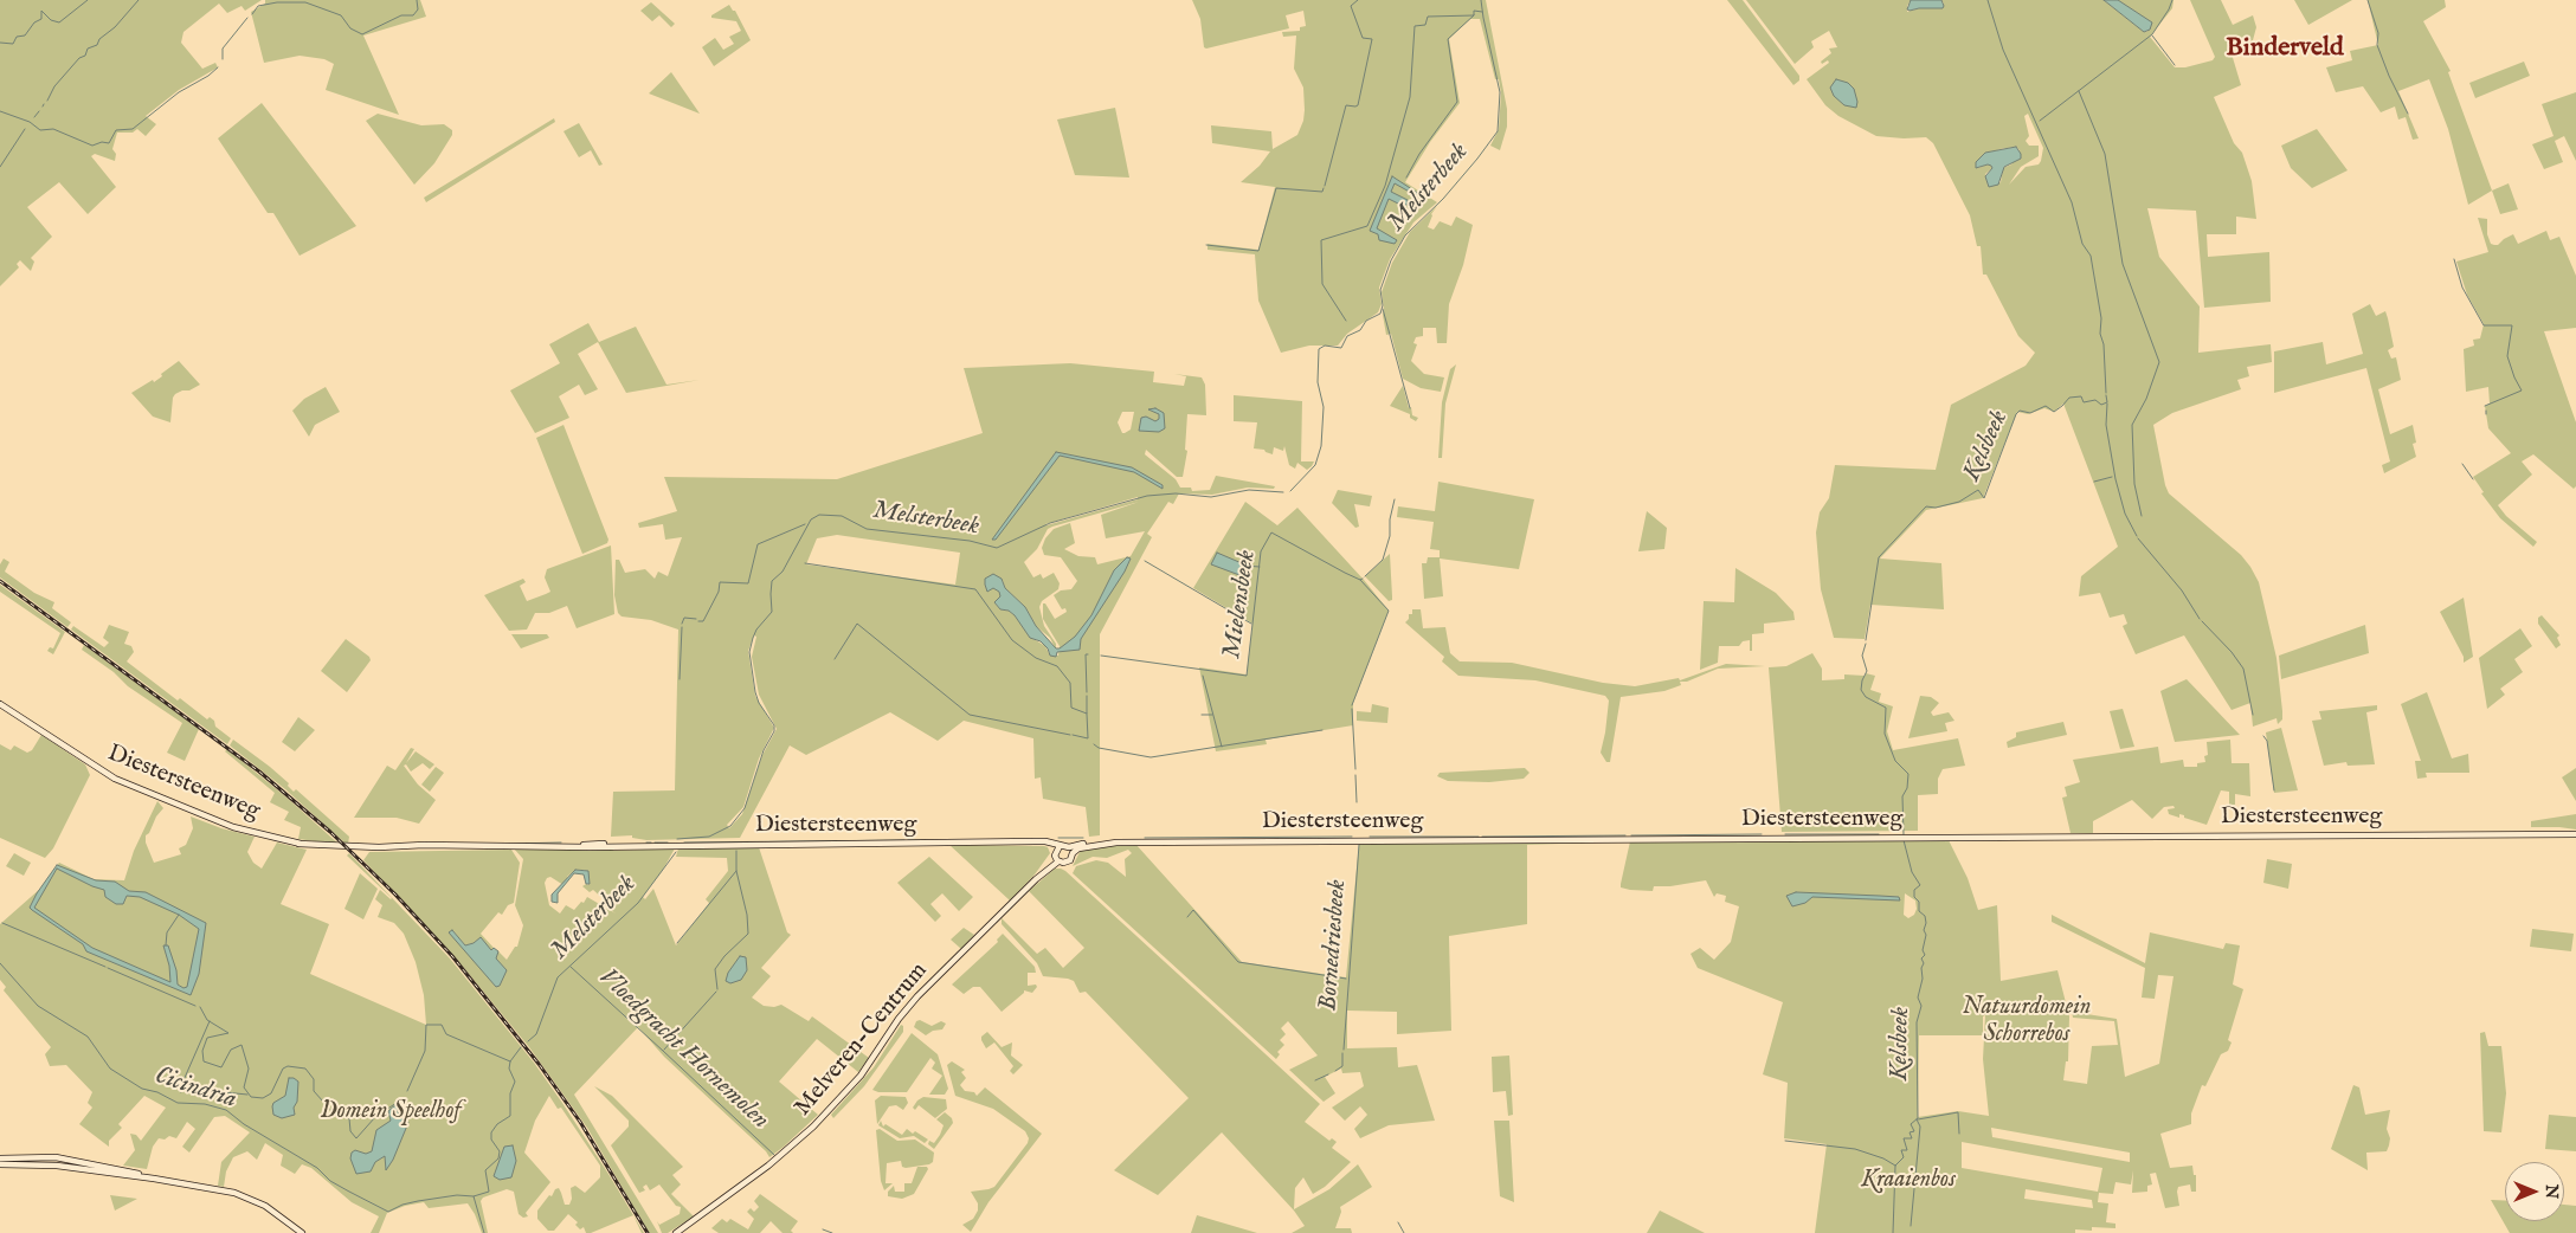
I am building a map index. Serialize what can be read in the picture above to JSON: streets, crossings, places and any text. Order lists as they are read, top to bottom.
{
  "streets": {
    "main road": ["Diestersteenweg", "Melveren-Centrum"]
  },
  "crossings": [
    ["Diestersteenweg", "Melveren-Centrum"]
  ],
  "districts": ["Binderveld"],
  "water": [
    "Melsterbeek",
    "Kelsbeek",
    "Mielensbeek",
    "Bornedriesbeek",
    "Vloedgracht Hornemolen",
    "Cicindria"
  ],
  "parks": ["Natuurdomein Schorrebos", "Domein Speelhof", "Kraaienbos"],
  "north": "right"
}
